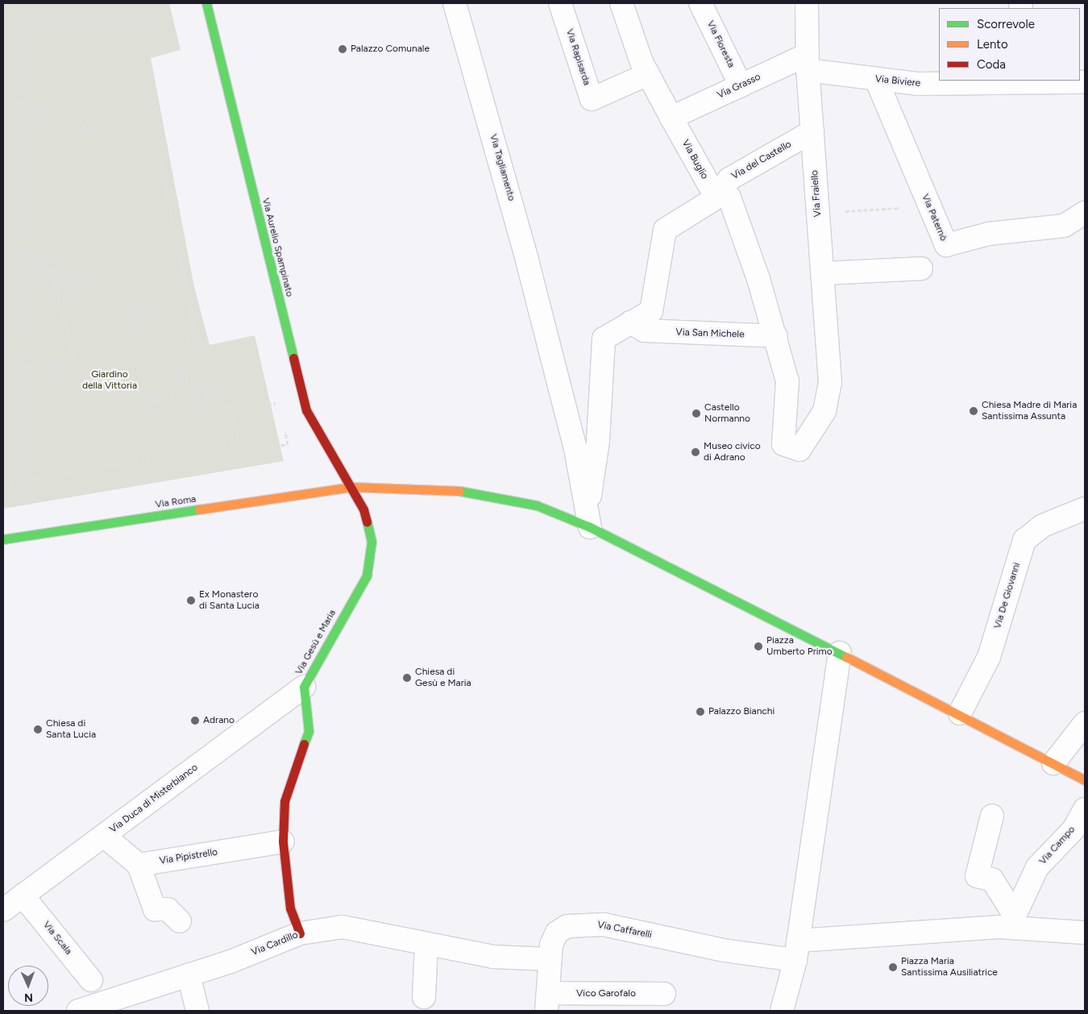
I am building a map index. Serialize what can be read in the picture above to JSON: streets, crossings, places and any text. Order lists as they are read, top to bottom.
{
  "streets": {
    "street": [
      "Via Floresta",
      "Via Rapisarda",
      "Via Biviere",
      "Via Grasso",
      "Via Buglio",
      "Via del Castello",
      "Via Tagliamento",
      "Via Fraiello",
      "Via Paternò",
      "Via Aurelio Spampinato",
      "Via San Michele",
      "Via Roma",
      "Via De Giovanni",
      "Via Gesù e Maria",
      "Via Duca di Misterbianco",
      "Via Campo",
      "Via Pipistrello",
      "Via Caffarelli",
      "Via Scala",
      "Via Cardillo",
      "Vico Garofalo"
    ]
  },
  "crossings": [
    ["Via Floresta", "Via Grasso"],
    ["Via Rapisarda", "Via Buglio"],
    ["Via Biviere", "Via Grasso"],
    ["Via Biviere", "Via Fraiello"],
    ["Via Biviere", "Via Paternò"],
    ["Via Grasso", "Via Buglio"],
    ["Via Grasso", "Via Fraiello"],
    ["Via Buglio", "Via del Castello"],
    ["Via Buglio", "Via Fraiello"],
    ["Via Buglio", "Via San Michele"],
    ["Via del Castello", "Via Fraiello"],
    ["Via del Castello", "Via San Michele"],
    ["Via Tagliamento", "Via Roma"],
    ["Via Aurelio Spampinato", "Via Roma"],
    ["Via Aurelio Spampinato", "Via Gesù e Maria"],
    ["Via Roma", "Via De Giovanni"],
    ["Via Roma", "Via Gesù e Maria"],
    ["Via Gesù e Maria", "Via Duca di Misterbianco"],
    ["Via Gesù e Maria", "Via Pipistrello"],
    ["Via Gesù e Maria", "Via Cardillo"],
    ["Via Duca di Misterbianco", "Via Scala"],
    ["Via Campo", "Via Caffarelli"],
    ["Via Caffarelli", "Via Cardillo"],
    ["Via Caffarelli", "Vico Garofalo"]
  ],
  "parks": ["Giardino della Vittoria"],
  "places": [
    "Palazzo Comunale",
    "Chiesa Madre di Maria Santissima Assunta",
    "Castello Normanno",
    "Museo civico di Adrano",
    "Ex Monastero di Santa Lucia",
    "Piazza Umberto Primo",
    "Chiesa di Gesù e Maria",
    "Palazzo Bianchi",
    "Adrano",
    "Chiesa di Santa Lucia",
    "Piazza Maria Santissima Ausiliatrice"
  ],
  "legend": ["Scorrevole", "Lento", "Coda"],
  "north": "bottom"
}
